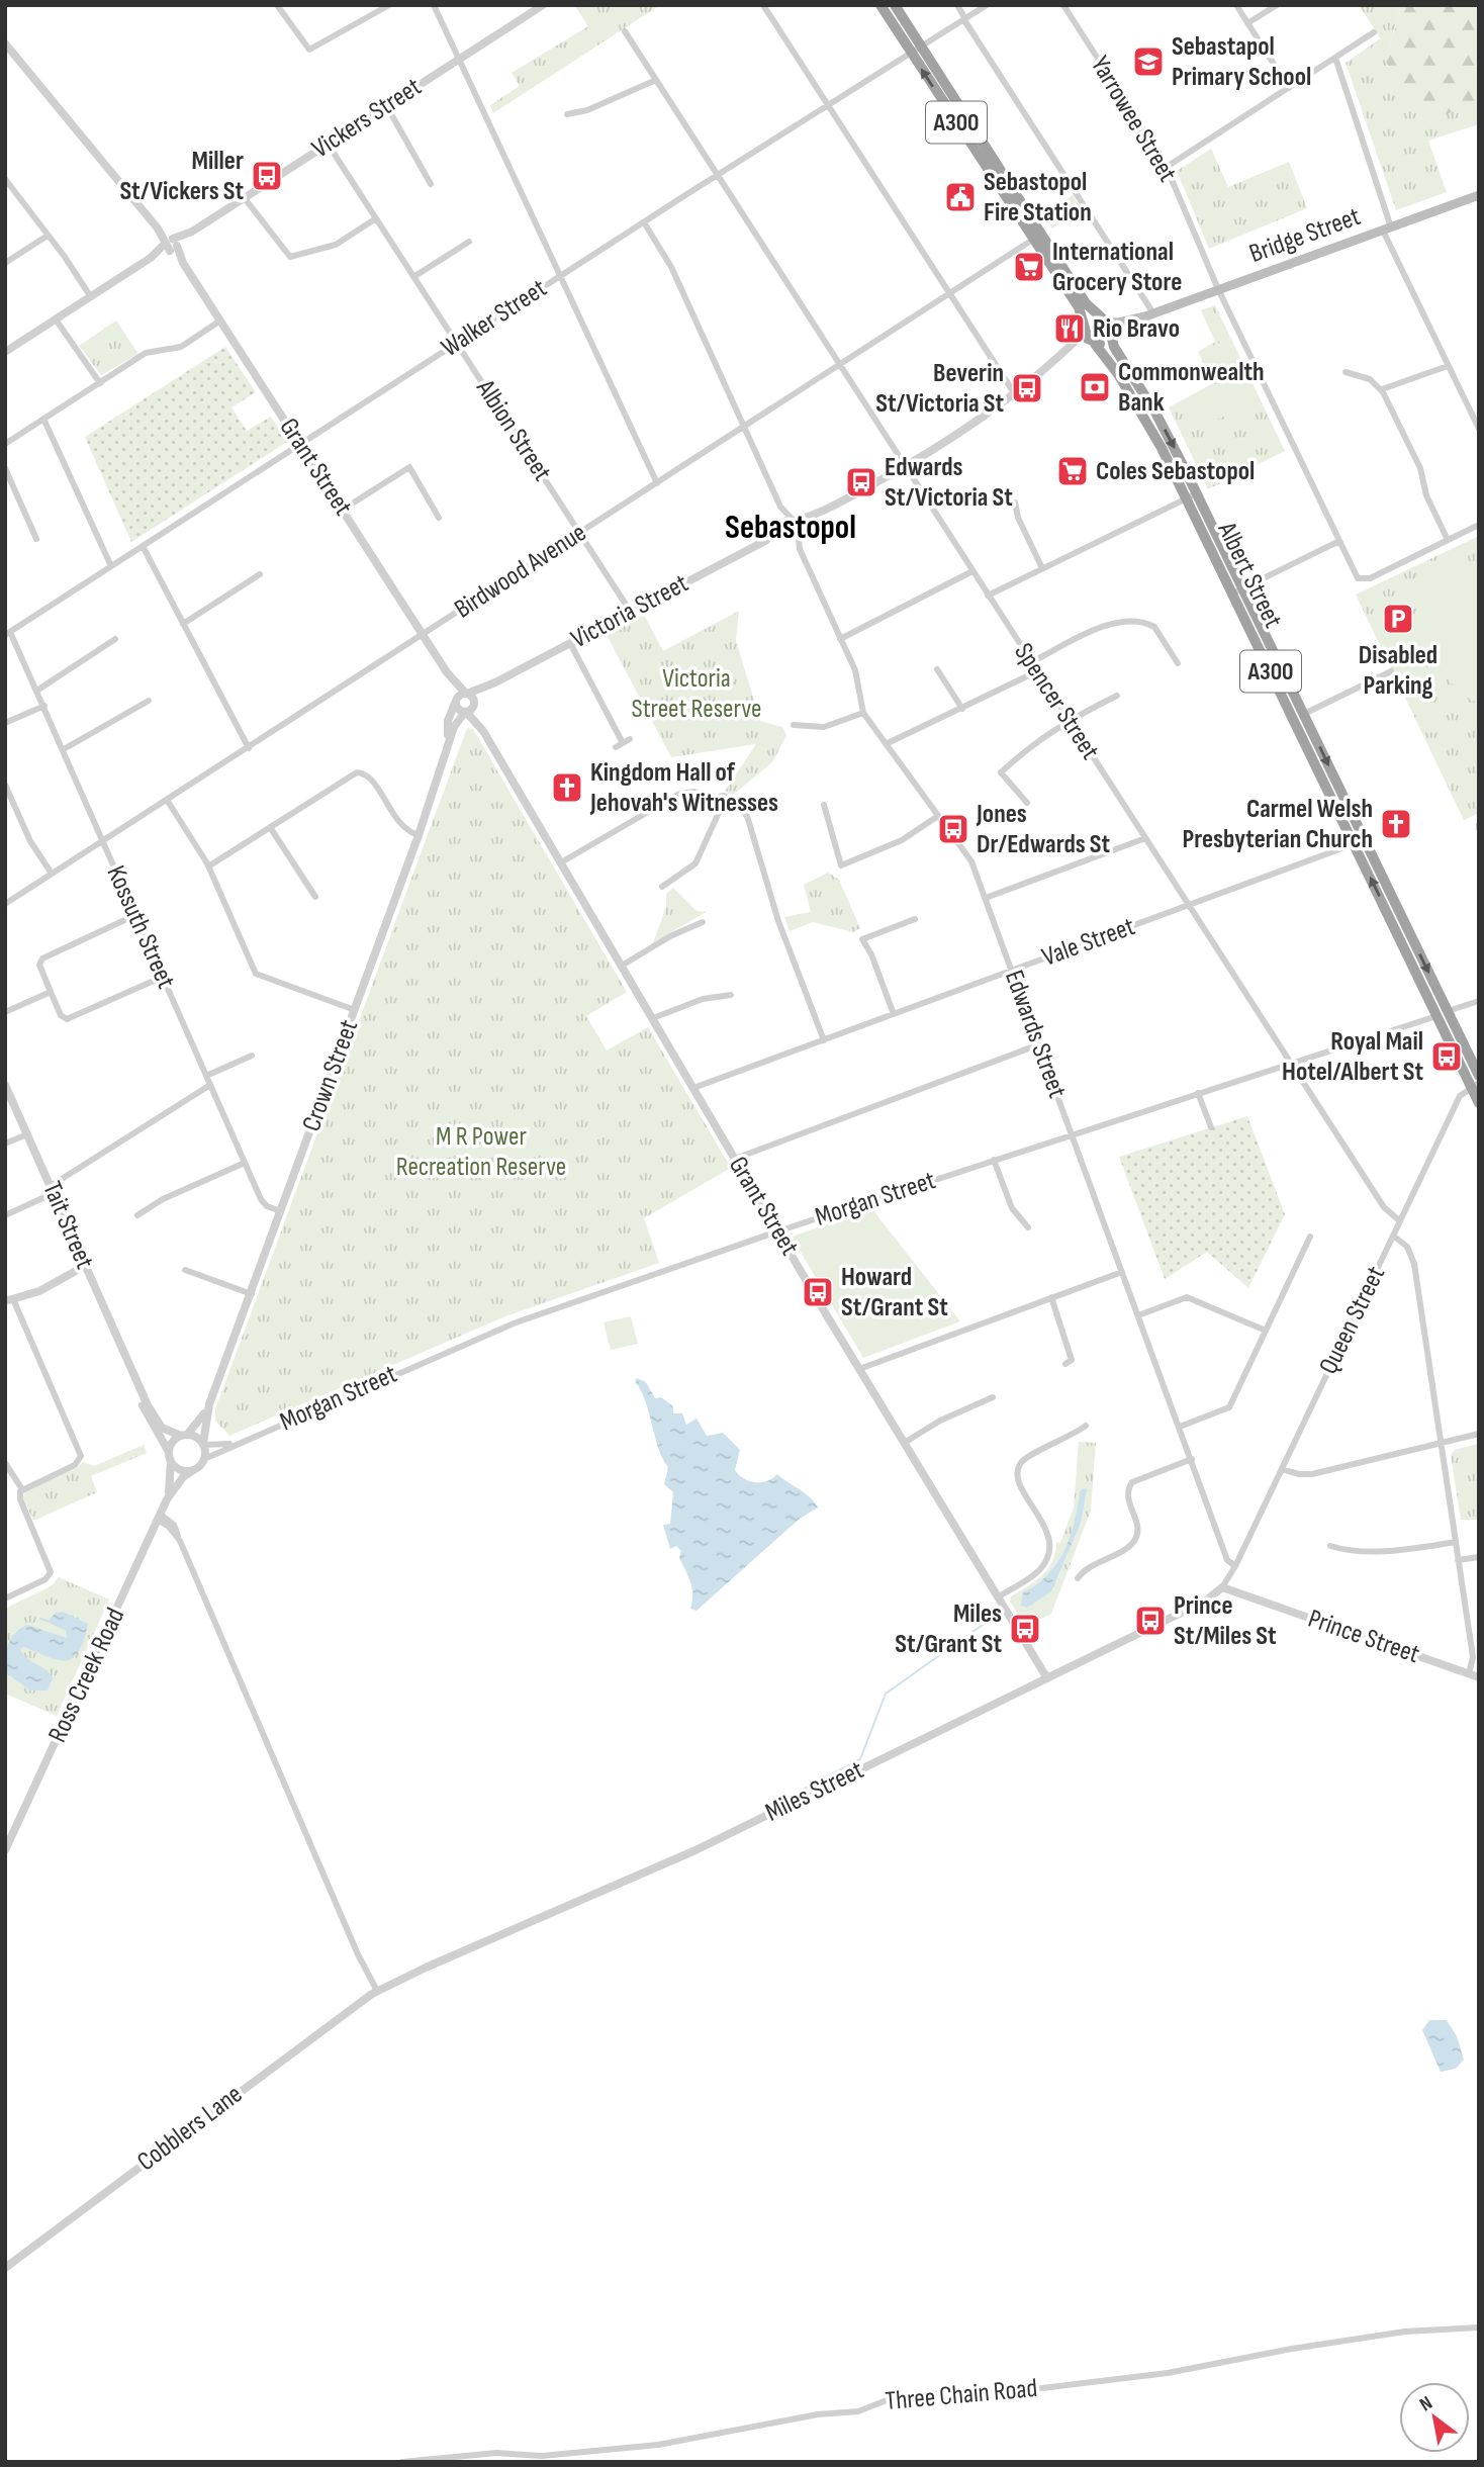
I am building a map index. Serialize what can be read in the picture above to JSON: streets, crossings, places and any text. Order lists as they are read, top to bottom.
{
  "streets": {
    "highway": ["A300", "Albert Street"],
    "main road": ["Bridge Street"],
    "street": [
      "Vickers Street",
      "Yarrowee Street",
      "Walker Street",
      "Albion Street",
      "Grant Street",
      "Birdwood Avenue",
      "Victoria Street",
      "Spencer Street",
      "Kossuth Street",
      "Vale Street",
      "Edwards Street",
      "Crown Street",
      "Morgan Street",
      "Tait Street",
      "Queen Street",
      "Prince Street",
      "Ross Creek Road",
      "Miles Street",
      "Cobblers Lane",
      "Three Chain Road"
    ]
  },
  "crossings": [
    ["Vickers Street", "Albion Street"],
    ["Vickers Street", "Grant Street"],
    ["Yarrowee Street", "Bridge Street"],
    ["A300", "Walker Street"],
    ["A300", "Birdwood Avenue"],
    ["A300", "Albert Street"],
    ["Walker Street", "Albion Street"],
    ["Walker Street", "Grant Street"],
    ["Walker Street", "Spencer Street"],
    ["Walker Street", "Kossuth Street"],
    ["Albion Street", "Birdwood Avenue"],
    ["Albion Street", "Victoria Street"],
    ["Grant Street", "Birdwood Avenue"],
    ["Grant Street", "Victoria Street"],
    ["Grant Street", "Vale Street"],
    ["Grant Street", "Crown Street"],
    ["Grant Street", "Morgan Street"],
    ["Grant Street", "Miles Street"],
    ["Birdwood Avenue", "Spencer Street"],
    ["Birdwood Avenue", "Kossuth Street"],
    ["Albert Street", "Vale Street"],
    ["Albert Street", "Morgan Street"],
    ["Albert Street", "Queen Street"],
    ["Victoria Street", "Edwards Street"],
    ["Victoria Street", "Crown Street"],
    ["Spencer Street", "Vale Street"],
    ["Spencer Street", "Morgan Street"],
    ["Spencer Street", "Queen Street"],
    ["Kossuth Street", "Crown Street"],
    ["Vale Street", "Edwards Street"],
    ["Edwards Street", "Morgan Street"],
    ["Edwards Street", "Queen Street"],
    ["Edwards Street", "Miles Street"],
    ["Crown Street", "Morgan Street"],
    ["Crown Street", "Tait Street"],
    ["Morgan Street", "Tait Street"],
    ["Queen Street", "Miles Street"],
    ["Prince Street", "Miles Street"],
    ["Miles Street", "Cobblers Lane"]
  ],
  "districts": ["Sebastopol"],
  "parks": ["Victoria Street Reserve", "M R Power Recreation Reserve"],
  "places": {
    "school or university": ["Sebastapol Primary School"],
    "bus stop": [
      "Miller St/Vickers St",
      "Beverin St/Victoria St",
      "Edwards St/Victoria St",
      "Jones Dr/Edwards St",
      "Royal Mail Hotel/Albert St",
      "Howard St/Grant St",
      "Prince St/Miles St",
      "Miles St/Grant St"
    ],
    "public building": ["Sebastopol Fire Station"],
    "supermarket": ["International Grocery Store", "Coles Sebastopol"],
    "restaurant": ["Rio Bravo"],
    "bank": ["Commonwealth Bank"],
    "parking": ["Disabled Parking"],
    "church": ["Kingdom Hall of Jehovah's Witnesses", "Carmel Welsh Presbyterian Church"]
  },
  "north": "top left"
}
